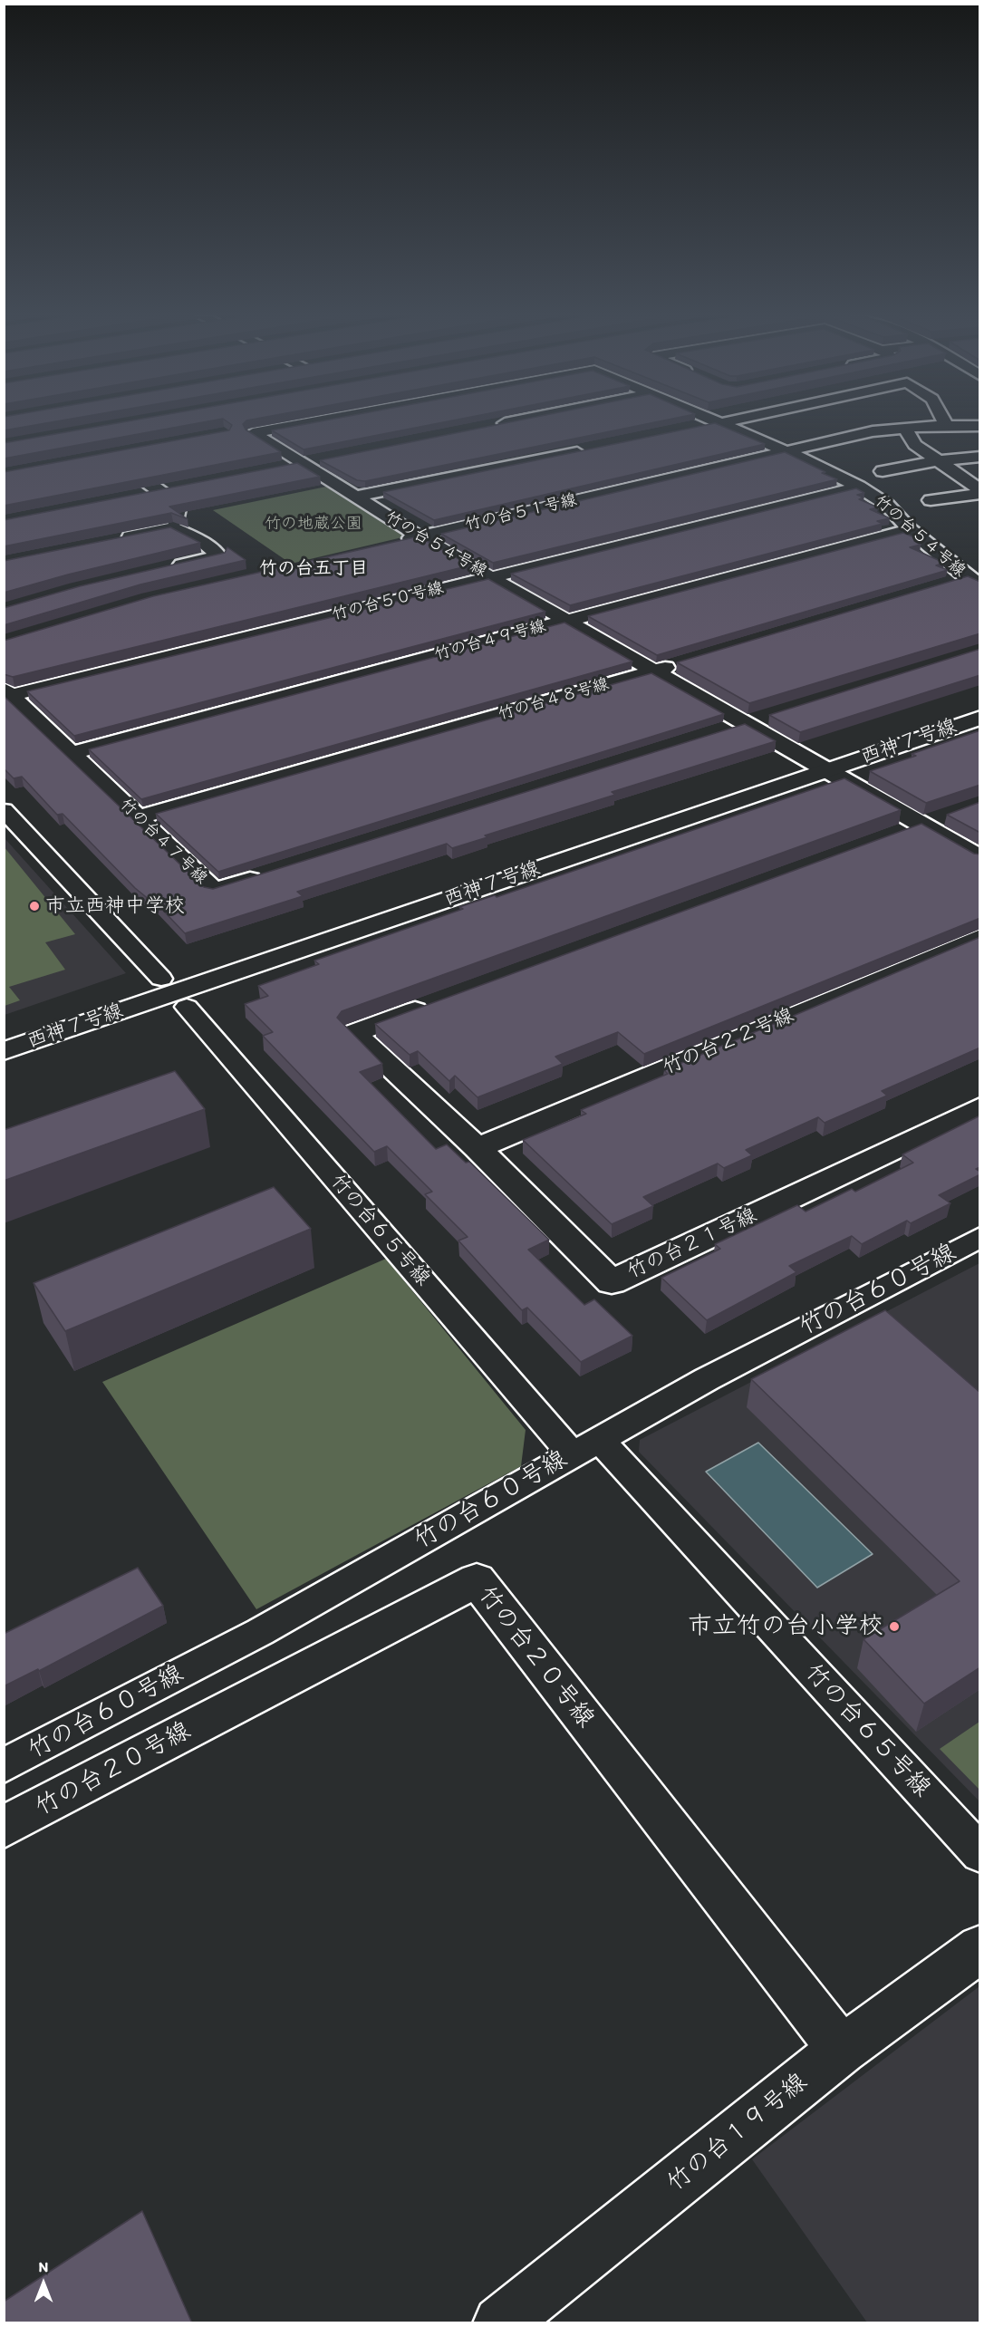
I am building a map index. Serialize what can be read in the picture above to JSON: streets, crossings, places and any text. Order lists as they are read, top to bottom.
{
  "streets": {
    "street": [
      "竹の台５１号線",
      "竹の台５４号線",
      "竹の台５０号線",
      "竹の台４９号線",
      "竹の台４８号線",
      "西神７号線",
      "竹の台４７号線",
      "竹の台２２号線",
      "竹の台６５号線",
      "竹の台２１号線",
      "竹の台６０号線",
      "竹の台２０号線",
      "竹の台１９号線"
    ]
  },
  "crossings": [
    ["竹の台５１号線", "竹の台５４号線"],
    ["竹の台５４号線", "竹の台５０号線"],
    ["竹の台５４号線", "竹の台４９号線"],
    ["竹の台５４号線", "竹の台４８号線"],
    ["竹の台５４号線", "西神７号線"],
    ["竹の台５０号線", "竹の台４７号線"],
    ["竹の台４９号線", "竹の台４７号線"],
    ["竹の台４８号線", "竹の台４７号線"],
    ["竹の台２２号線", "竹の台２１号線"],
    ["竹の台６５号線", "竹の台６０号線"],
    ["竹の台２０号線", "竹の台１９号線"]
  ],
  "districts": ["竹の台五丁目"],
  "parks": ["竹の地蔵公園"],
  "places": ["市立西神中学校", "市立竹の台小学校"],
  "north": "top"
}
